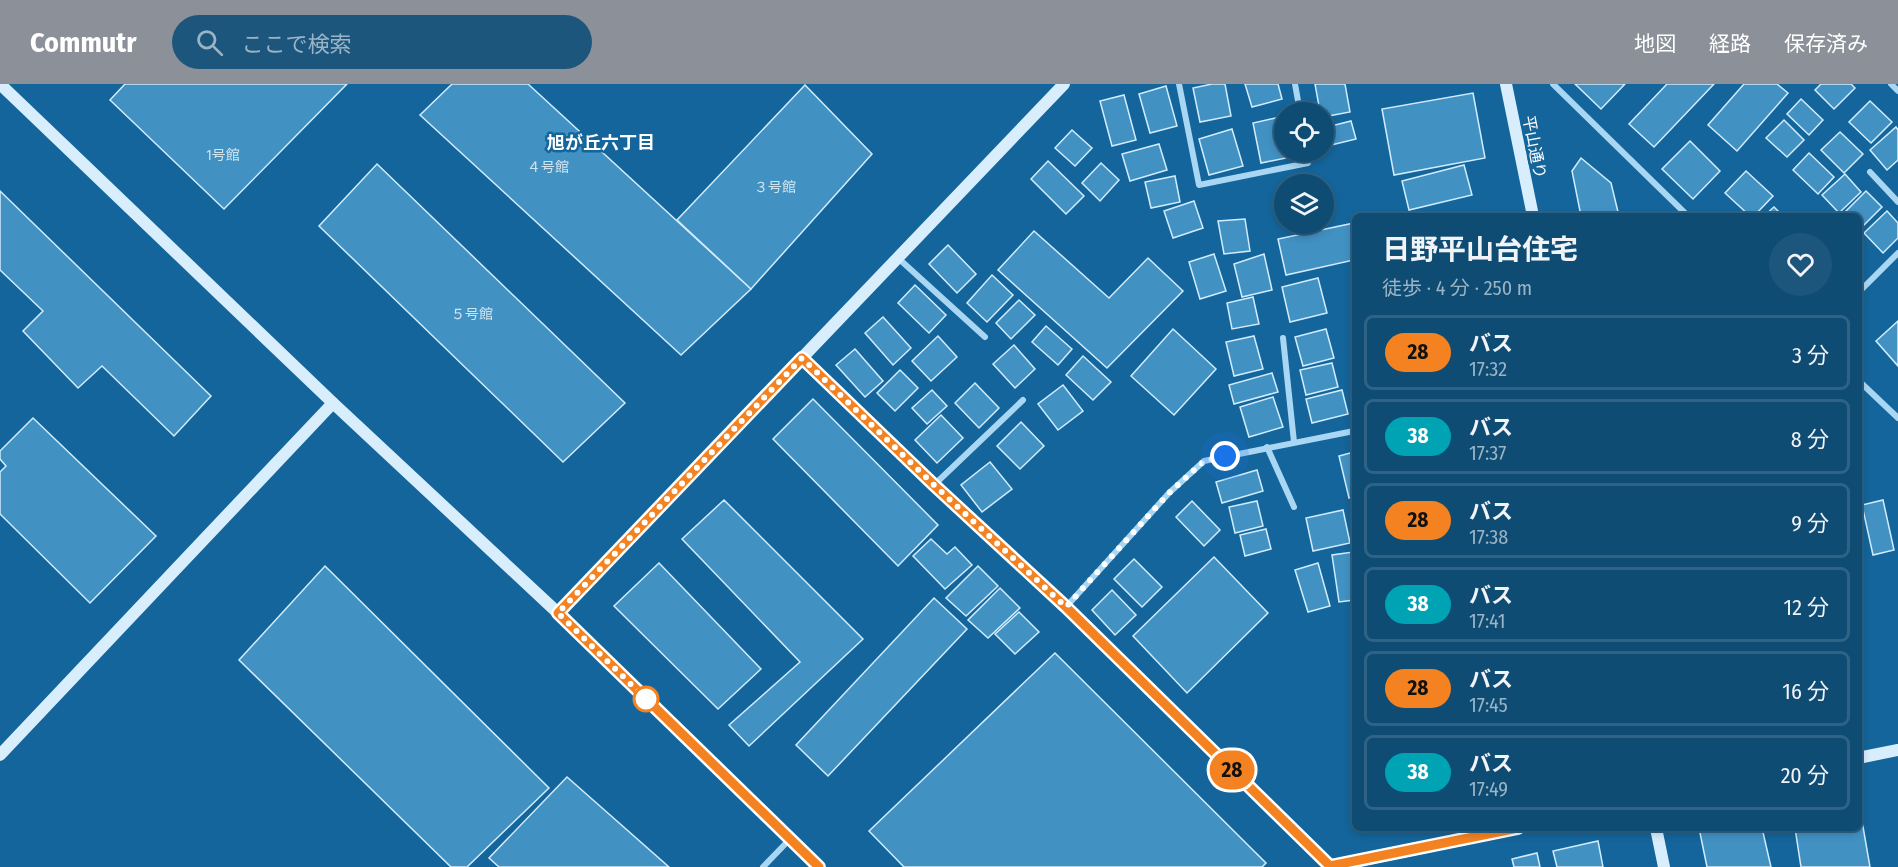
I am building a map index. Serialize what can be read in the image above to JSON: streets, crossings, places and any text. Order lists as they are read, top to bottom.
{
  "streets": {
    "street": ["平山通り"]
  },
  "districts": ["旭が丘六丁目"],
  "lines": ["bus line 28"],
  "house_numbers": [
    "1号館",
    "４号館",
    "３号館",
    "５号館"
  ],
  "page": {
    "header": "Commutr",
    "search": "ここで検索",
    "nav": ["地図", "経路", "保存済み"],
    "on_map": "28",
    "heading": ["日野平山台住宅", "徒歩 · 4 分 · 250 m"],
    "list": [
      {
        "mark": "28",
        "name": "バス",
        "note": "17:32",
        "value": "3 分"
      },
      {
        "mark": "38",
        "name": "バス",
        "note": "17:37",
        "value": "8 分"
      },
      {
        "mark": "28",
        "name": "バス",
        "note": "17:38",
        "value": "9 分"
      },
      {
        "mark": "38",
        "name": "バス",
        "note": "17:41",
        "value": "12 分"
      },
      {
        "mark": "28",
        "name": "バス",
        "note": "17:45",
        "value": "16 分"
      },
      {
        "mark": "38",
        "name": "バス",
        "note": "17:49",
        "value": "20 分"
      }
    ]
  }
}
